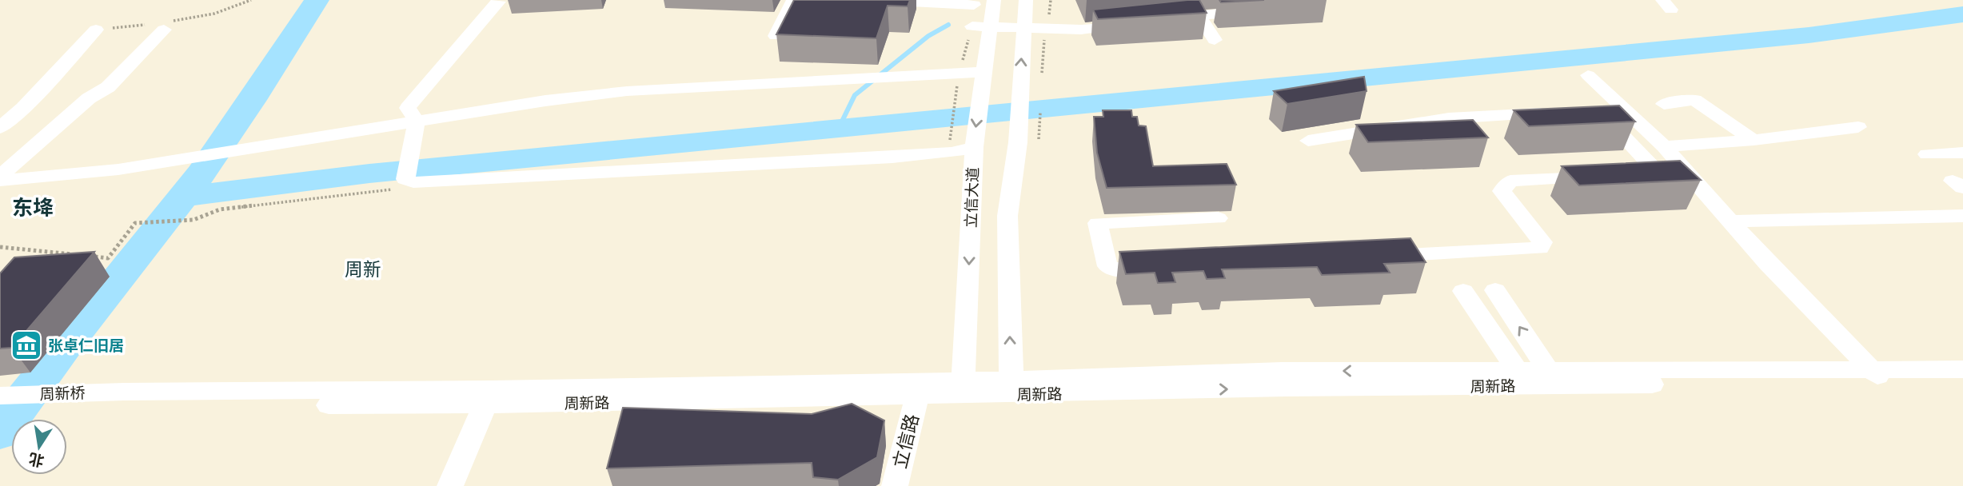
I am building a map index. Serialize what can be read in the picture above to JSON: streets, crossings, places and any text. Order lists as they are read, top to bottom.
{
  "streets": {
    "street": [
      "立信大道",
      "周新路",
      "周新桥",
      "立信路"
    ]
  },
  "crossings": [
    ["立信大道", "周新路"],
    ["周新路", "周新桥"],
    ["周新路", "立信路"]
  ],
  "districts": ["东鿍", "周新"],
  "places": {
    "museum": ["张卓仁旧居"]
  },
  "north": "bottom"
}
